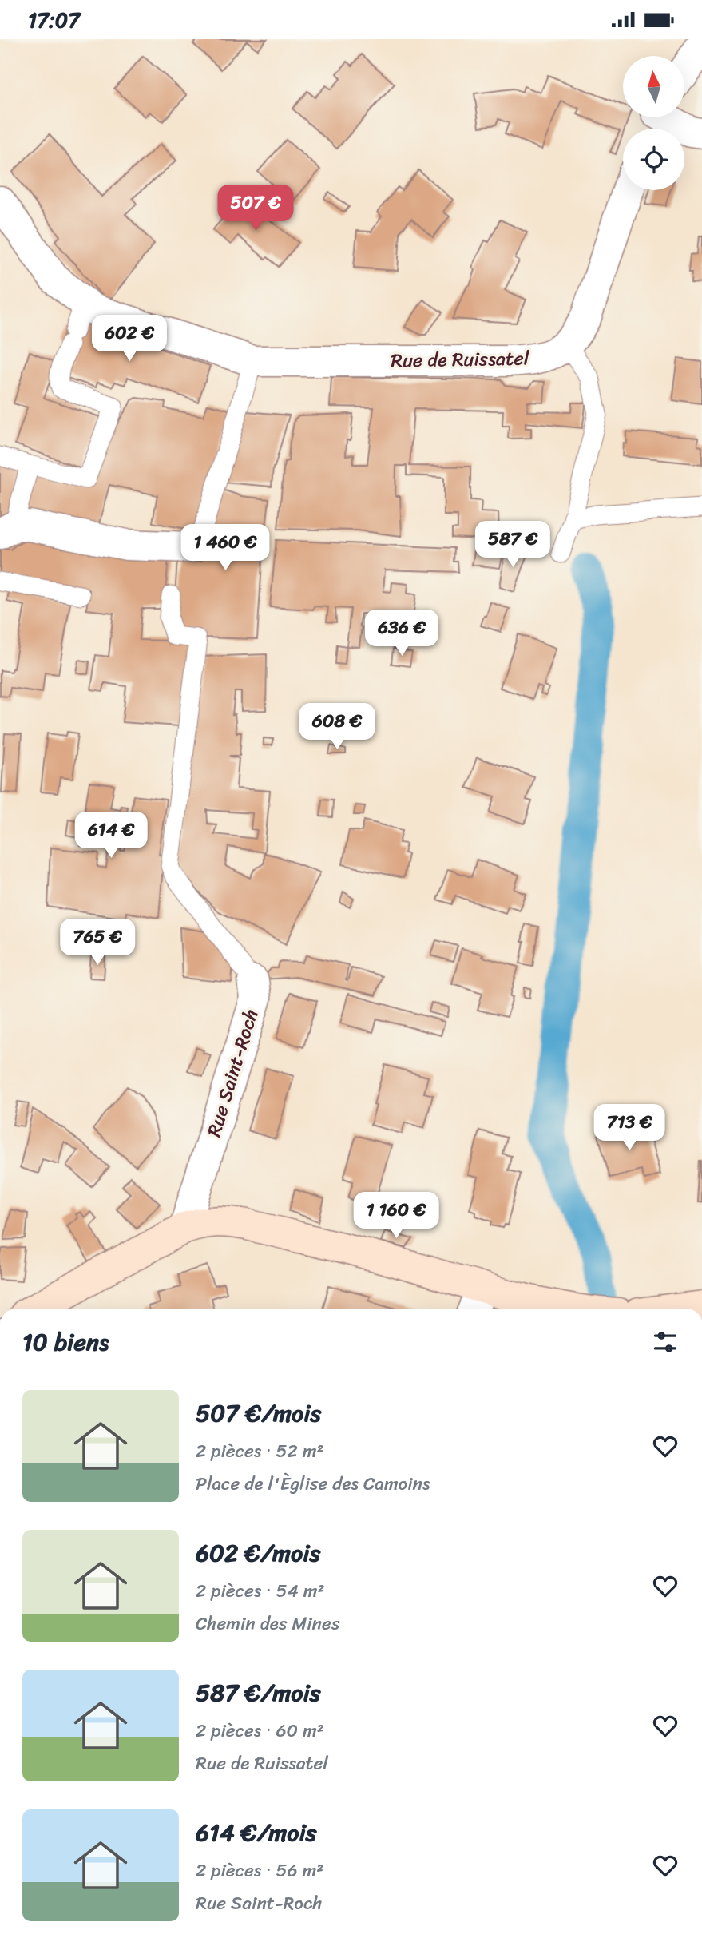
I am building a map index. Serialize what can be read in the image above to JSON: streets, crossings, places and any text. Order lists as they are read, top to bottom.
{
  "streets": {
    "street": ["Rue de Ruissatel", "Rue Saint-Roch"]
  },
  "north": "top",
  "page": {
    "status": "17:07",
    "price": [
      "507 €",
      "602 €",
      "587 €",
      "1 460 €",
      "636 €",
      "608 €",
      "614 €",
      "765 €",
      "713 €",
      "1 160 €"
    ],
    "heading": "10 biens",
    "list": [
      {
        "name": "507 €/mois",
        "note": "2 pièces · 52 m² · Place de l'Èglise des Camoins"
      },
      {
        "name": "602 €/mois",
        "note": "2 pièces · 54 m² · Chemin des Mines"
      },
      {
        "name": "587 €/mois",
        "note": "2 pièces · 60 m² · Rue de Ruissatel"
      },
      {
        "name": "614 €/mois",
        "note": "2 pièces · 56 m² · Rue Saint-Roch"
      }
    ]
  }
}
